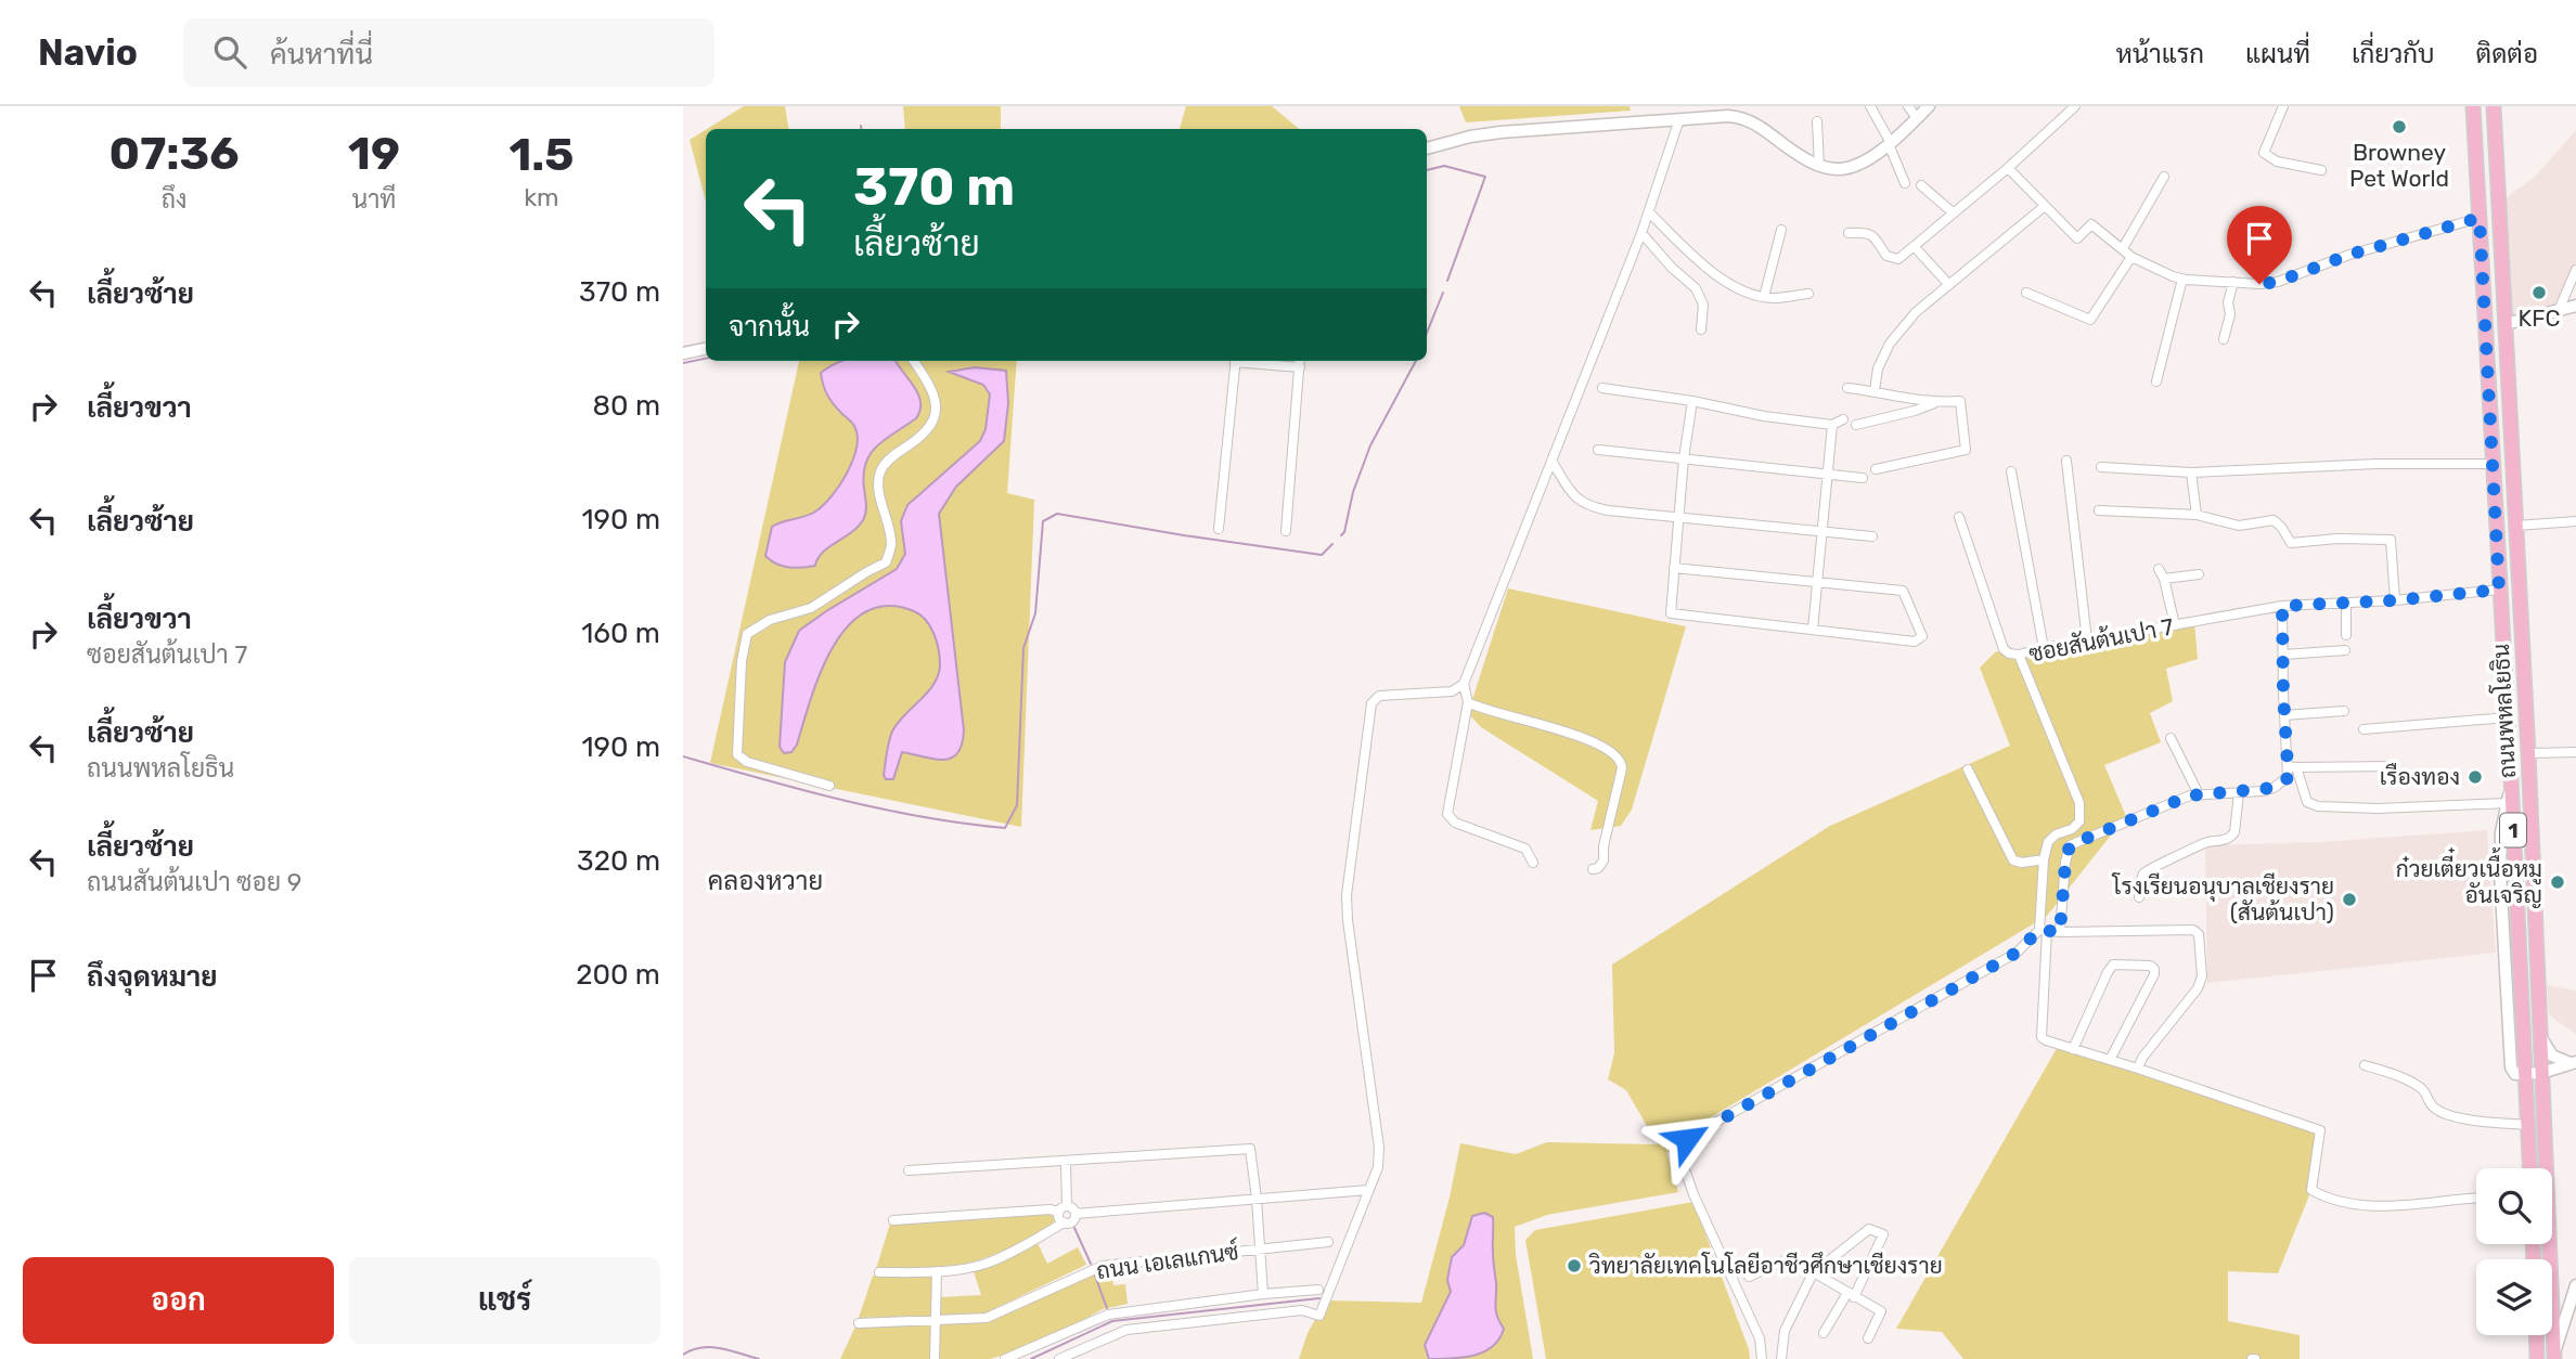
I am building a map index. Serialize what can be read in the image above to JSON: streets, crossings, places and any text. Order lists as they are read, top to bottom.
{
  "streets": {
    "main road": ["ถนนพหลโยธิน", "1"],
    "street": ["ซอยสันต้นเปา 7", "ถนน เอเลแกนซ์"]
  },
  "crossings": [
    ["ซอยสันต้นเปา 7", "ถนนพหลโยธิน"]
  ],
  "districts": ["คลองหวาย"],
  "places": [
    "Browney Pet World",
    "KFC",
    "เรืองทอง",
    "ก๋วยเตี๋ยวเนื้อหมู อันเจริญ",
    "โรงเรียนอนุบาลเชียงราย (สันต้นเปา)",
    "วิทยาลัยเทคโนโลยีอาชีวศึกษาเชียงราย"
  ],
  "page": {
    "header": "Navio",
    "search": "ค้นหาที่นี่",
    "nav": [
      "หน้าแรก",
      "แผนที่",
      "เกี่ยวกับ",
      "ติดต่อ"
    ],
    "eta": [
      "07:36",
      "ถึง",
      "19",
      "นาที",
      "1.5",
      "km"
    ],
    "turn": ["370 m", "เลี้ยวซ้าย"],
    "list": [
      {
        "name": "เลี้ยวซ้าย",
        "value": "370 m"
      },
      {
        "name": "เลี้ยวขวา",
        "value": "80 m"
      },
      {
        "name": "เลี้ยวซ้าย",
        "value": "190 m"
      },
      {
        "name": "เลี้ยวขวา",
        "note": "ซอยสันต้นเปา 7",
        "value": "160 m"
      },
      {
        "name": "เลี้ยวซ้าย",
        "note": "ถนนพหลโยธิน",
        "value": "190 m"
      },
      {
        "name": "เลี้ยวซ้าย",
        "note": "ถนนสันต้นเปา ซอย 9",
        "value": "320 m"
      },
      {
        "name": "ถึงจุดหมาย",
        "value": "200 m"
      }
    ],
    "then": "จากนั้น",
    "buttons": ["ออก", "แชร์"]
  }
}
